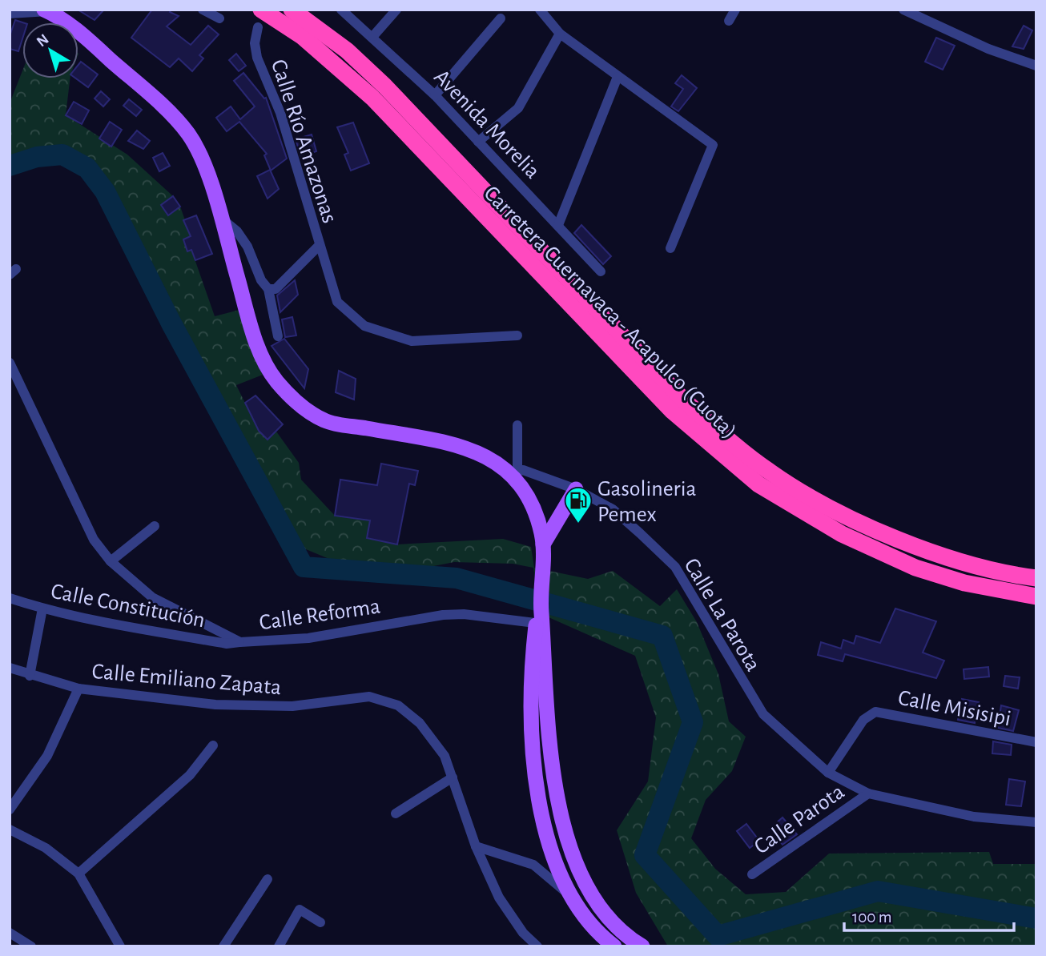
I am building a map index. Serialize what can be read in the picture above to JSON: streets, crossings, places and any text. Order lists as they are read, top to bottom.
{
  "streets": {
    "highway": ["Carretera Cuernavaca - Acapulco (Cuota)"],
    "street": [
      "Avenida Morelia",
      "Calle Río Amazonas",
      "Calle Constitución",
      "Calle Reforma",
      "Calle La Parota",
      "Calle Emiliano Zapata",
      "Calle Misisipi",
      "Calle Parota"
    ]
  },
  "crossings": [
    ["Calle Constitución", "Calle Reforma"],
    ["Calle La Parota", "Calle Misisipi"],
    ["Calle La Parota", "Calle Parota"]
  ],
  "places": {
    "fuel station": ["Gasolineria Pemex"]
  },
  "scale_bar": "100 m",
  "north": "top left"
}
